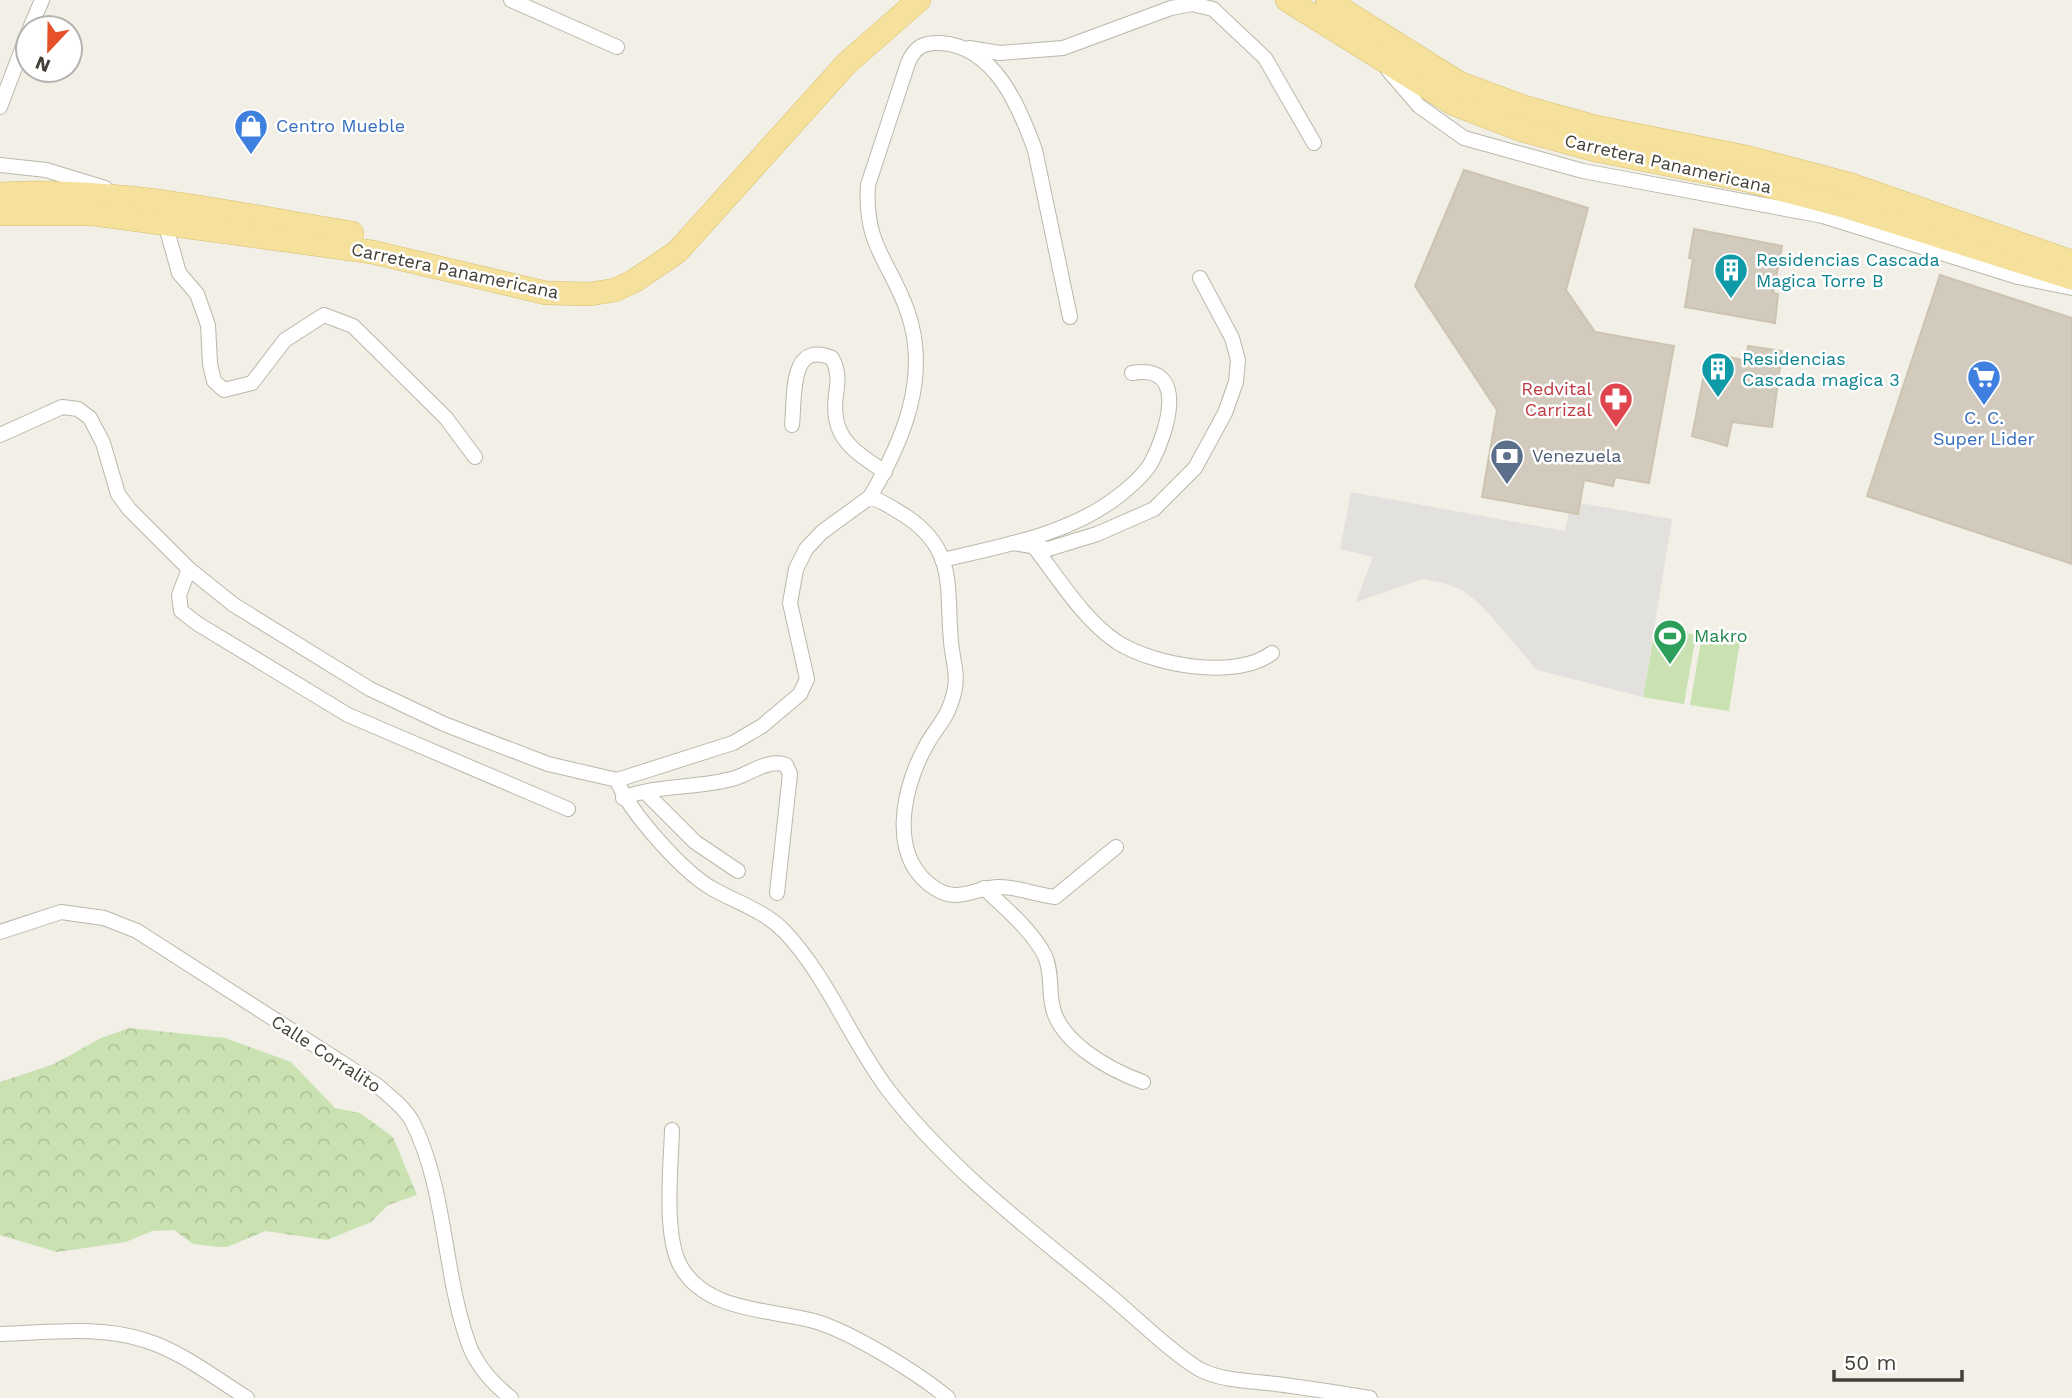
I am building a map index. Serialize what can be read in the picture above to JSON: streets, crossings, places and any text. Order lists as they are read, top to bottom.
{
  "streets": {
    "main road": ["Carretera Panamericana"],
    "street": ["Calle Corralito"]
  },
  "places": {
    "shop": ["Centro Mueble"],
    "building": ["Residencias Cascada Magica Torre B", "Residencias Cascada magica 3"],
    "supermarket": ["C. C. Super Lider"],
    "pharmacy": ["Redvital Carrizal"],
    "bank": ["Venezuela"],
    "sports": ["Makro"]
  },
  "scale_bar": "50 m",
  "north": "bottom"
}
